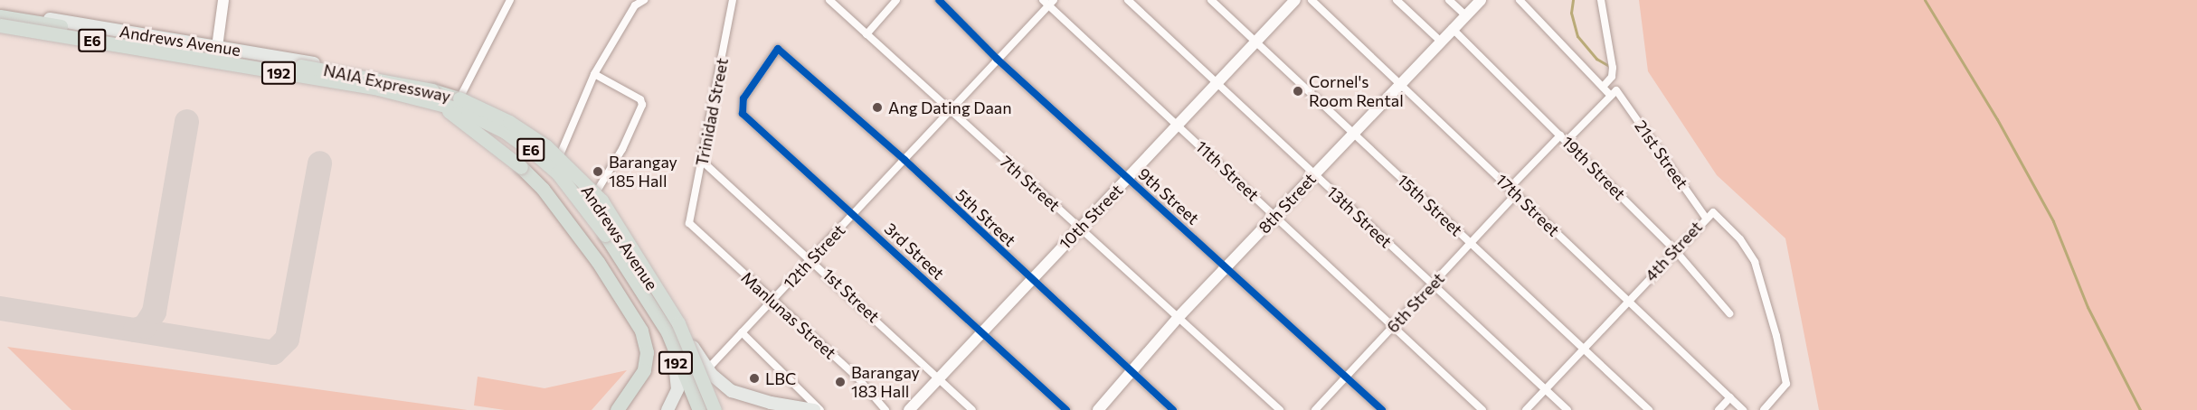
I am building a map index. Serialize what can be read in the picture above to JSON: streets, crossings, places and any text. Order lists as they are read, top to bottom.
{
  "streets": {
    "highway": ["E6", "NAIA Expressway"],
    "main road": ["Andrews Avenue", "192"],
    "street": [
      "Trinidad Street",
      "21st Street",
      "19th Street",
      "11th Street",
      "7th Street",
      "9th Street",
      "8th Street",
      "15th Street",
      "17th Street",
      "10th Street",
      "13th Street",
      "5th Street",
      "3rd Street",
      "4th Street",
      "12th Street",
      "1st Street",
      "6th Street",
      "Manlunas Street"
    ]
  },
  "crossings": [
    ["Andrews Avenue", "NAIA Expressway"],
    ["Andrews Avenue", "12th Street"],
    ["Trinidad Street", "1st Street"],
    ["Trinidad Street", "Manlunas Street"],
    ["21st Street", "4th Street"],
    ["19th Street", "8th Street"],
    ["19th Street", "4th Street"],
    ["11th Street", "8th Street"],
    ["11th Street", "10th Street"],
    ["11th Street", "12th Street"],
    ["11th Street", "6th Street"],
    ["7th Street", "8th Street"],
    ["7th Street", "10th Street"],
    ["7th Street", "12th Street"],
    ["9th Street", "8th Street"],
    ["9th Street", "10th Street"],
    ["9th Street", "12th Street"],
    ["9th Street", "6th Street"],
    ["8th Street", "15th Street"],
    ["8th Street", "17th Street"],
    ["8th Street", "13th Street"],
    ["8th Street", "5th Street"],
    ["15th Street", "10th Street"],
    ["15th Street", "4th Street"],
    ["15th Street", "6th Street"],
    ["17th Street", "4th Street"],
    ["17th Street", "6th Street"],
    ["10th Street", "13th Street"],
    ["10th Street", "5th Street"],
    ["10th Street", "3rd Street"],
    ["10th Street", "1st Street"],
    ["13th Street", "4th Street"],
    ["13th Street", "6th Street"],
    ["5th Street", "3rd Street"],
    ["5th Street", "12th Street"],
    ["3rd Street", "12th Street"],
    ["12th Street", "1st Street"],
    ["12th Street", "Manlunas Street"]
  ],
  "places": [
    "Cornel's Room Rental",
    "Ang Dating Daan",
    "Barangay 185 Hall",
    "LBC",
    "Barangay 183 Hall"
  ]
}
